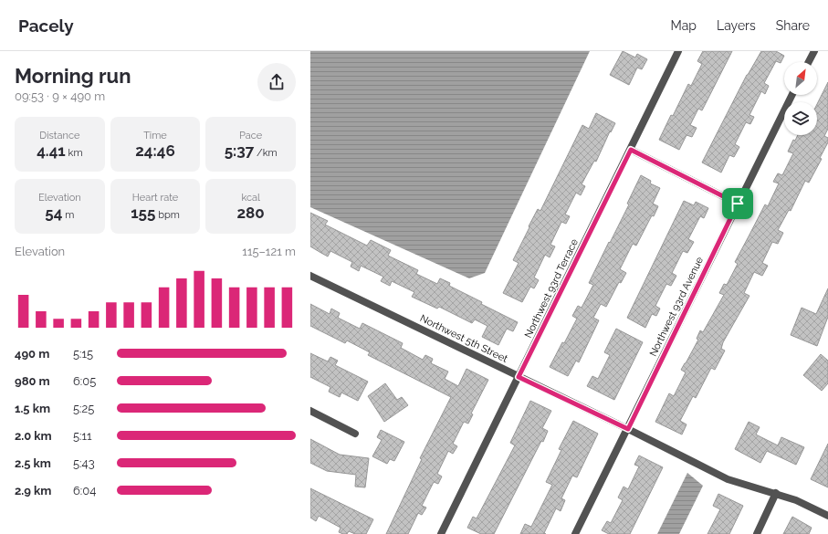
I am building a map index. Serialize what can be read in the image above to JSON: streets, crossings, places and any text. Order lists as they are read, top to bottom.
{
  "streets": {
    "street": ["Northwest 93rd Terrace", "Northwest 93rd Avenue", "Northwest 5th Street"]
  },
  "crossings": [
    ["Northwest 93rd Terrace", "Northwest 5th Street"],
    ["Northwest 93rd Avenue", "Northwest 5th Street"]
  ],
  "north": "top right",
  "page": {
    "header": "Pacely",
    "nav": ["Map", "Layers", "Share"],
    "heading": ["Morning run", "09:53 · 9 × 490 m"],
    "stats": [
      ["Distance", "4.41 km"],
      ["Time", "24:46"],
      ["Pace", "5:37 /km"],
      ["Elevation", "54 m"],
      ["Heart rate", "155 bpm"],
      ["kcal", "280"]
    ],
    "chart": ["Elevation", "115–121 m"],
    "list": [
      {
        "name": "490 m",
        "note": "5:15"
      },
      {
        "name": "980 m",
        "note": "6:05"
      },
      {
        "name": "1.5 km",
        "note": "5:25"
      },
      {
        "name": "2.0 km",
        "note": "5:11"
      },
      {
        "name": "2.5 km",
        "note": "5:43"
      },
      {
        "name": "2.9 km",
        "note": "6:04"
      }
    ]
  }
}
